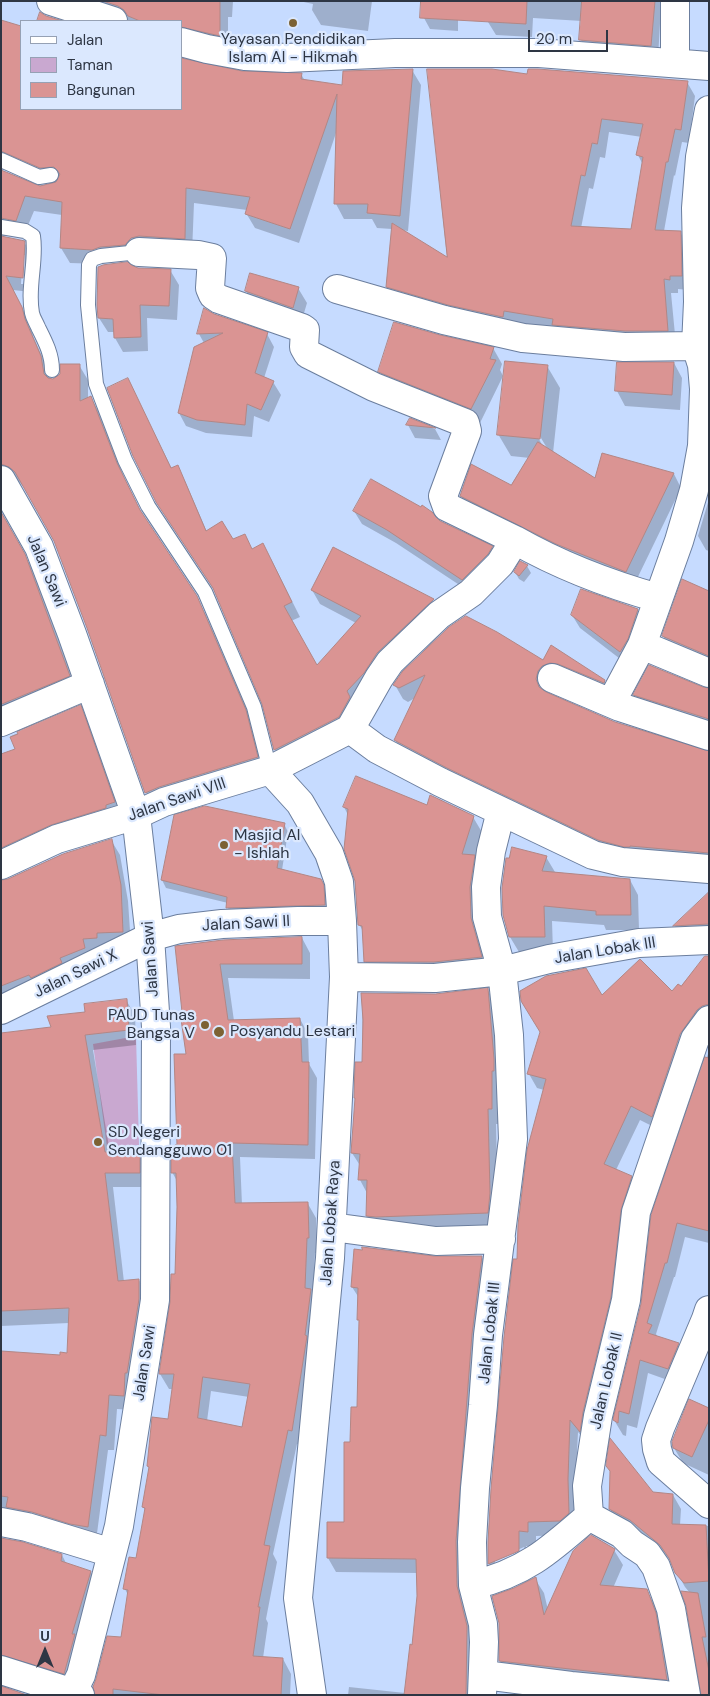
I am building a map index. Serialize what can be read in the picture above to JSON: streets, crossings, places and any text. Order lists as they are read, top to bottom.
{
  "streets": {
    "street": [
      "Jalan Sawi",
      "Jalan Sawi VIII",
      "Jalan Sawi II",
      "Jalan Lobak III",
      "Jalan Sawi X",
      "Jalan Lobak Raya",
      "Jalan Lobak II"
    ]
  },
  "crossings": [
    ["Jalan Sawi", "Jalan Sawi VIII"],
    ["Jalan Sawi", "Jalan Sawi II"],
    ["Jalan Sawi", "Jalan Sawi X"],
    ["Jalan Sawi VIII", "Jalan Lobak Raya"],
    ["Jalan Sawi II", "Jalan Sawi X"],
    ["Jalan Sawi II", "Jalan Lobak Raya"],
    ["Jalan Lobak III", "Jalan Lobak Raya"]
  ],
  "places": [
    "Yayasan Pendidikan Islam Al - Hikmah",
    "Masjid Al - Ishlah",
    "PAUD Tunas Bangsa V",
    "Posyandu Lestari",
    "SD Negeri Sendangguwo 01"
  ],
  "legend": ["Jalan", "Taman", "Bangunan"],
  "scale_bar": "20 m",
  "north": "top"
}
